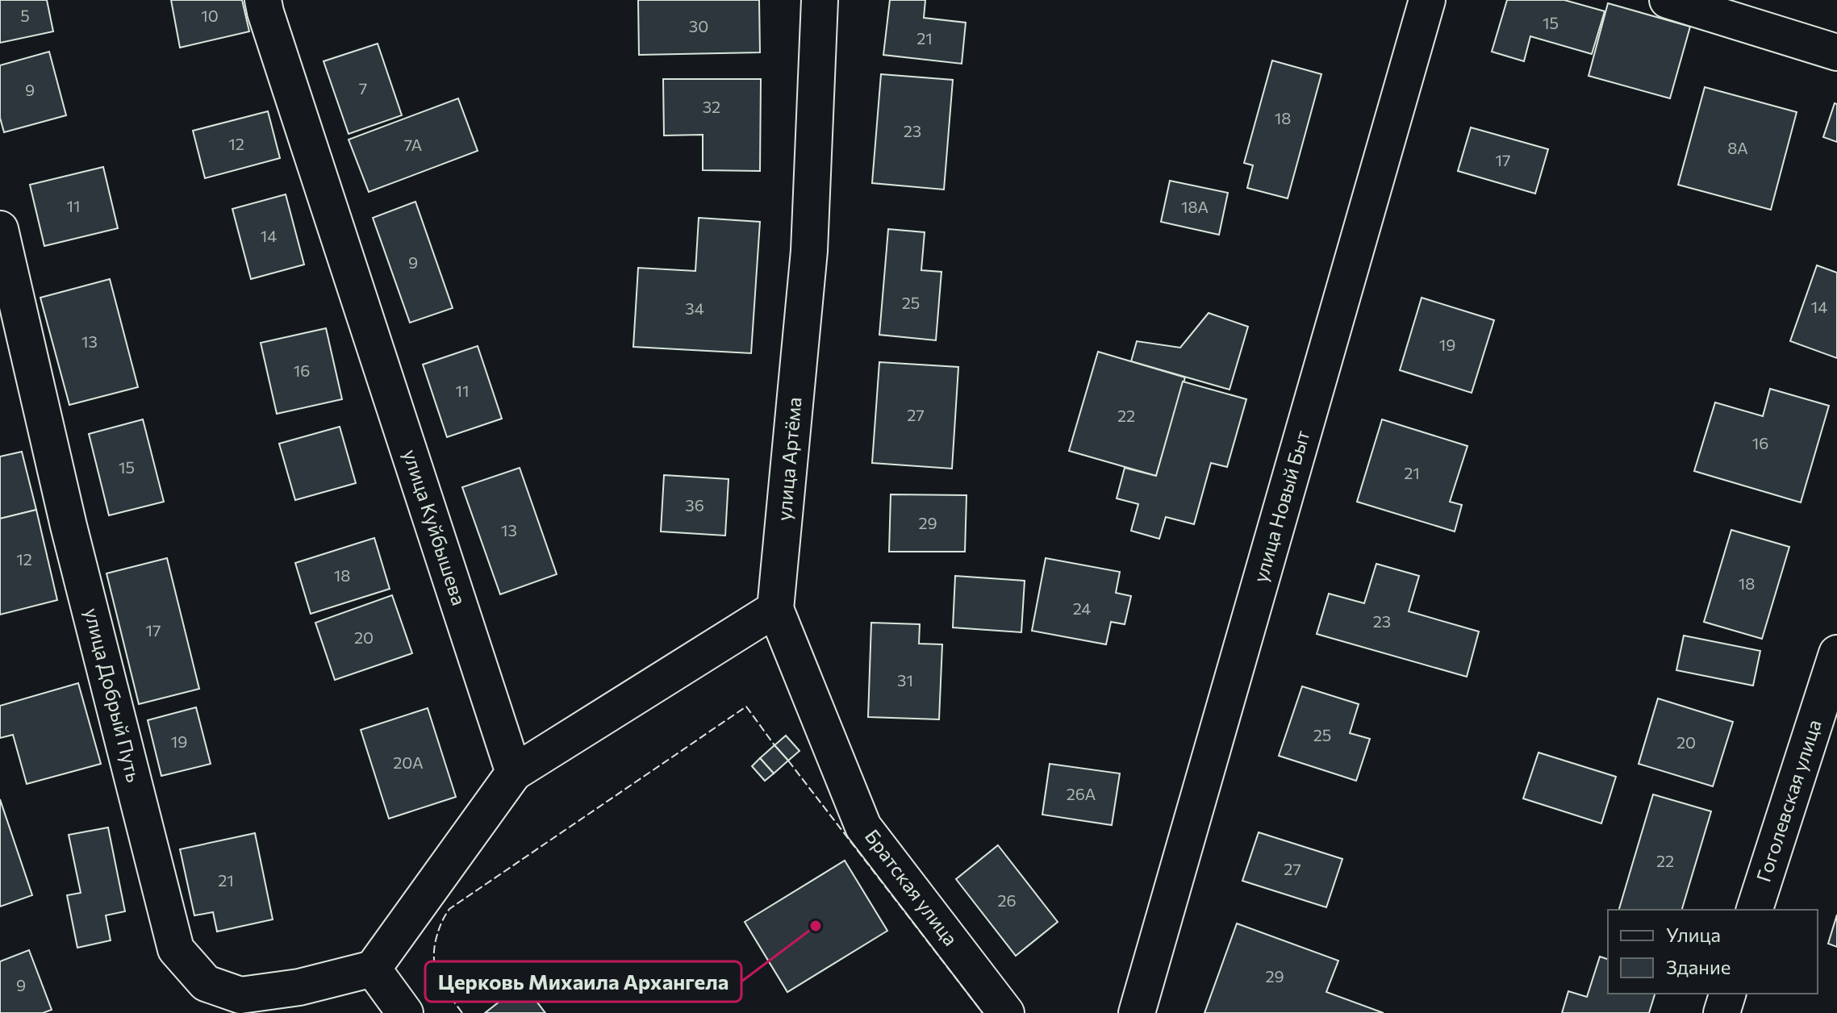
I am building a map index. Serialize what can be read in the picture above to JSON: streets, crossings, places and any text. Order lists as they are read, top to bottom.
{
  "streets": {
    "street": [
      "улица Артёма",
      "улица Новый Быт",
      "улица Куйбышева",
      "улица Добрый Путь",
      "Гоголевская улица",
      "Братская улица"
    ]
  },
  "crossings": [
    ["улица Артёма", "Братская улица"]
  ],
  "places": ["Церковь Михаила Архангела"],
  "house_numbers": [
    "5",
    "10",
    "15",
    "30",
    "21",
    "7",
    "9",
    "32",
    "18",
    "23",
    "12",
    "7А",
    "8А",
    "17",
    "11",
    "18А",
    "14",
    "9",
    "25",
    "14",
    "34",
    "13",
    "19",
    "16",
    "11",
    "27",
    "22",
    "16",
    "15",
    "21",
    "36",
    "29",
    "13",
    "12",
    "18",
    "18",
    "24",
    "23",
    "17",
    "20",
    "31",
    "25",
    "19",
    "20",
    "20А",
    "26А",
    "22",
    "27",
    "21",
    "26",
    "29",
    "9"
  ],
  "legend": ["Улица", "Здание"]
}
